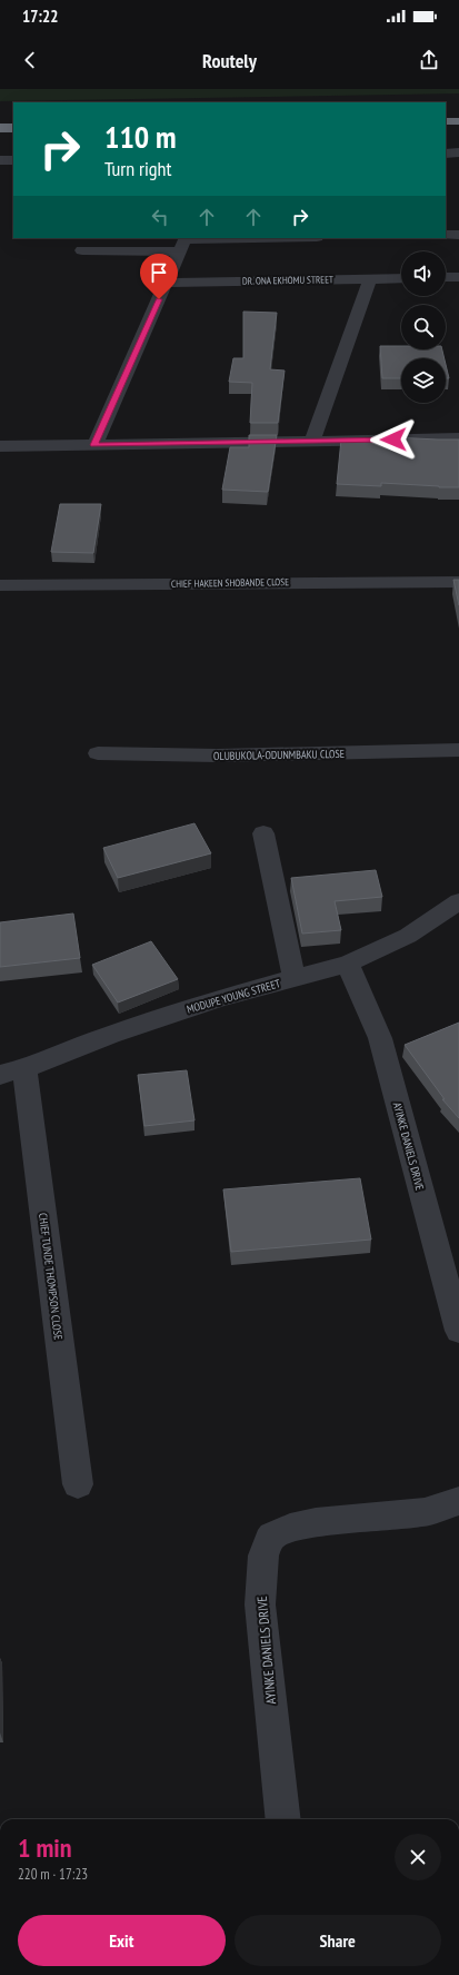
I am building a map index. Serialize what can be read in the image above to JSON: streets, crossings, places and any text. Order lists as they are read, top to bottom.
{
  "streets": {
    "street": [
      "DR. ONA EKHOMU STREET",
      "CHIEF HAKEEN SHOBANDE CLOSE",
      "OLUBUKOLA-ODUNMBAKU CLOSE",
      "MODUPE YOUNG STREET",
      "AYINKE DANIELS DRIVE",
      "CHIEF TUNDE THOMPSON CLOSE"
    ]
  },
  "crossings": [
    ["MODUPE YOUNG STREET", "AYINKE DANIELS DRIVE"],
    ["MODUPE YOUNG STREET", "CHIEF TUNDE THOMPSON CLOSE"]
  ],
  "page": {
    "status": "17:22",
    "header": "Routely",
    "turn": ["110 m", "Turn right"],
    "heading": ["1 min", "220 m · 17:23"],
    "buttons": ["Exit", "Share"]
  }
}
